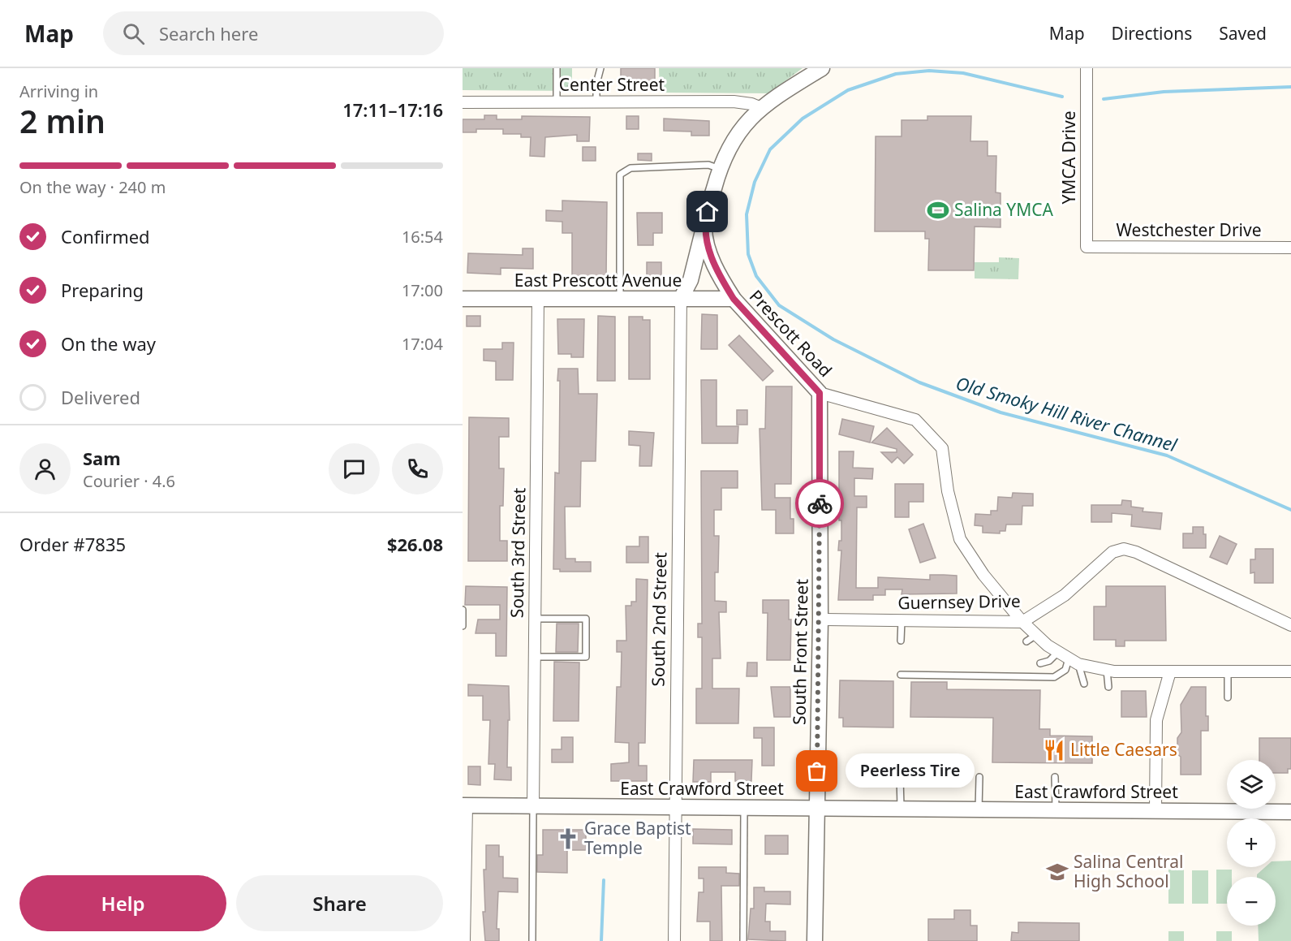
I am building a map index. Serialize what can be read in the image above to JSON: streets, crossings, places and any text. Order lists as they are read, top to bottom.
{
  "streets": {
    "street": [
      "Center Street",
      "YMCA Drive",
      "Westchester Drive",
      "East Prescott Avenue",
      "Prescott Road",
      "South 3rd Street",
      "Guernsey Drive",
      "South 2nd Street",
      "South Front Street",
      "East Crawford Street"
    ]
  },
  "crossings": [
    ["YMCA Drive", "Westchester Drive"],
    ["East Prescott Avenue", "Prescott Road"],
    ["East Prescott Avenue", "South 3rd Street"],
    ["East Prescott Avenue", "South 2nd Street"],
    ["Prescott Road", "Guernsey Drive"],
    ["Prescott Road", "South Front Street"],
    ["South 3rd Street", "East Crawford Street"],
    ["Guernsey Drive", "South Front Street"],
    ["South 2nd Street", "East Crawford Street"],
    ["South Front Street", "East Crawford Street"]
  ],
  "water": ["Old Smoky Hill River Channel"],
  "places": {
    "sports": ["Salina YMCA"],
    "restaurant": ["Little Caesars"],
    "other": ["Peerless Tire"],
    "church": ["Grace Baptist Temple"],
    "school or university": ["Salina Central High School"]
  },
  "page": {
    "header": "Map",
    "search": "Search here",
    "nav": ["Map", "Directions", "Saved"],
    "heading": ["2 min", "Arriving in", "17:11–17:16"],
    "panel": [
      "Sam",
      "Courier · 4.6",
      "Order #7835",
      "$26.08"
    ],
    "bar": "On the way · 240 m",
    "list": [
      ["Confirmed", "16:54"],
      ["Preparing", "17:00"],
      ["On the way", "17:04"],
      "Delivered"
    ],
    "bubble": "Peerless Tire",
    "map_buttons": ["+", "−"],
    "buttons": ["Help", "Share"]
  }
}
